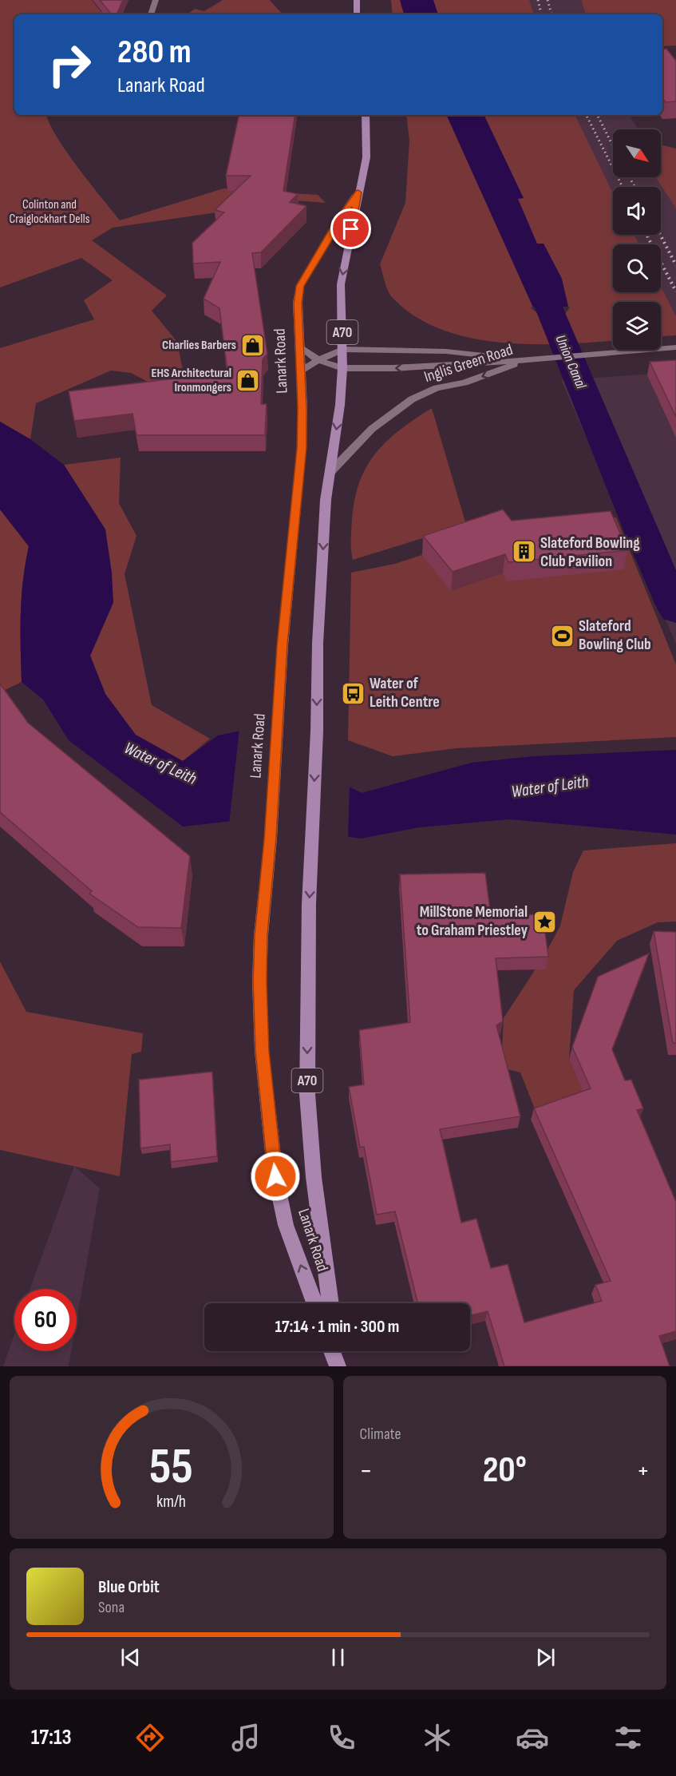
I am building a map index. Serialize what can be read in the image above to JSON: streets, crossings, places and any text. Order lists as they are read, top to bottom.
{
  "streets": {
    "main road": ["A70", "Lanark Road"],
    "street": ["Inglis Green Road"]
  },
  "crossings": [
    ["Lanark Road", "Inglis Green Road"]
  ],
  "water": ["Union Canal", "Water of Leith"],
  "parks": ["Colinton and Craiglockhart Dells"],
  "places": {
    "shop": ["Charlies Barbers", "EHS Architectural Ironmongers"],
    "building": ["Slateford Bowling Club Pavilion"],
    "sports": ["Slateford Bowling Club"],
    "bus stop": ["Water of Leith Centre"],
    "place": ["MillStone Memorial to Graham Priestley"]
  },
  "north": "bottom right",
  "page": {
    "turn": ["280 m", "Lanark Road"],
    "limit": "60",
    "trip": "17:14 · 1 min · 300 m",
    "tile": "Climate",
    "heat": ["−", "20°", "+"],
    "song": ["Blue Orbit", "Sona"],
    "tabs": "17:13",
    "gauge": ["55", "km/h"]
  }
}
